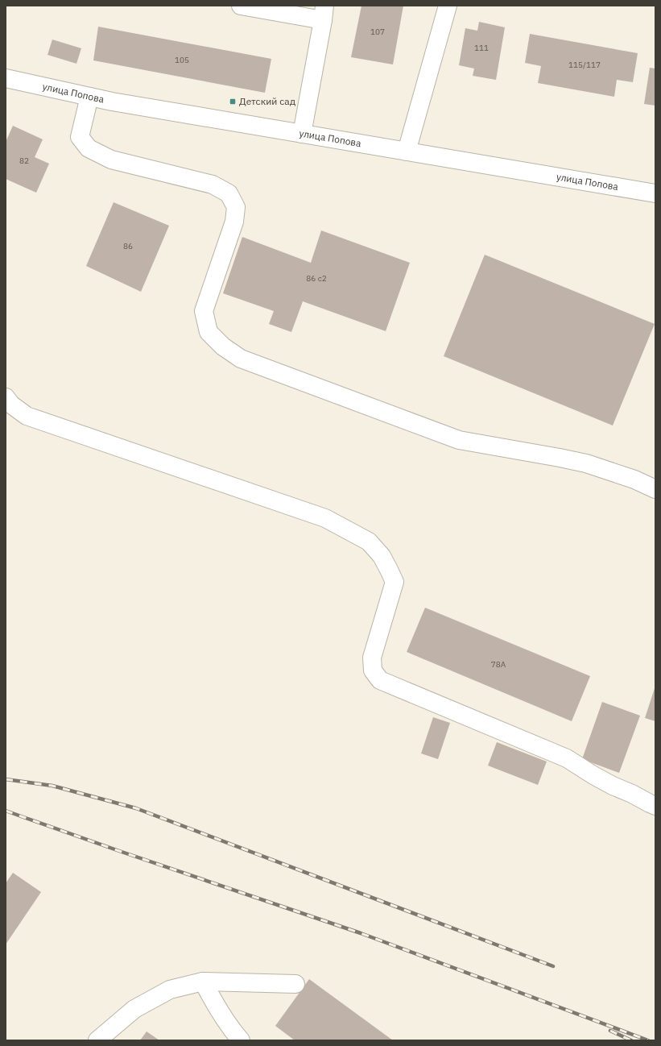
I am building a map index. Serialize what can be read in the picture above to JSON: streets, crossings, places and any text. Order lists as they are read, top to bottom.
{
  "streets": {
    "street": ["улица Попова"]
  },
  "places": {
    "transit": ["Детский сад"]
  },
  "house_numbers": [
    "107",
    "111",
    "105",
    "115/117",
    "82",
    "86",
    "86 с2",
    "78А"
  ]
}
